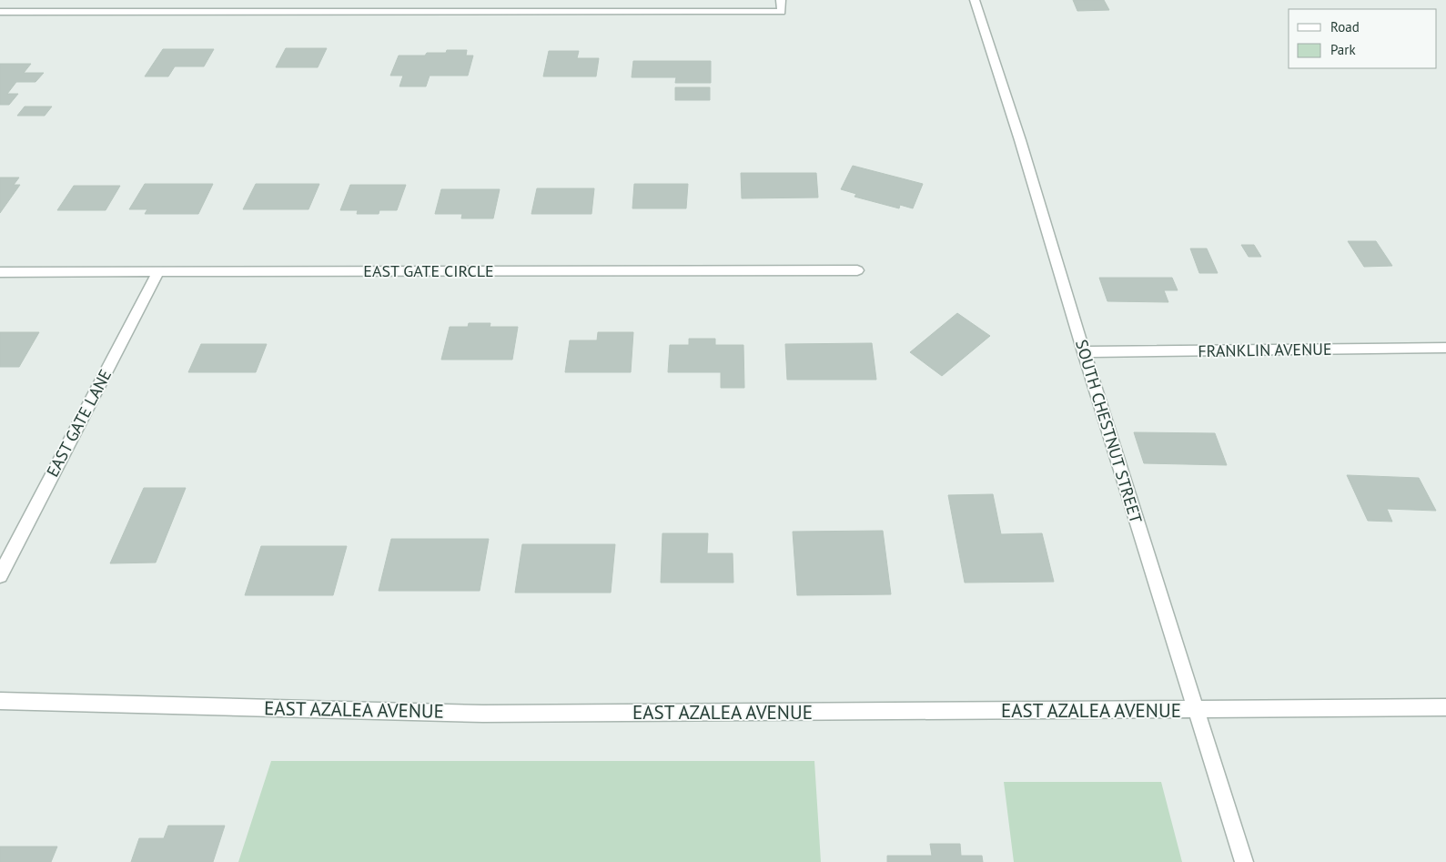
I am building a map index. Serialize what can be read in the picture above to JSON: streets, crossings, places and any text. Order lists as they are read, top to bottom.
{
  "streets": {
    "street": [
      "EAST GATE CIRCLE",
      "FRANKLIN AVENUE",
      "EAST GATE LANE",
      "SOUTH CHESTNUT STREET",
      "EAST AZALEA AVENUE"
    ]
  },
  "crossings": [
    ["EAST GATE CIRCLE", "EAST GATE LANE"],
    ["FRANKLIN AVENUE", "SOUTH CHESTNUT STREET"],
    ["SOUTH CHESTNUT STREET", "EAST AZALEA AVENUE"]
  ],
  "legend": ["Road", "Park"]
}
